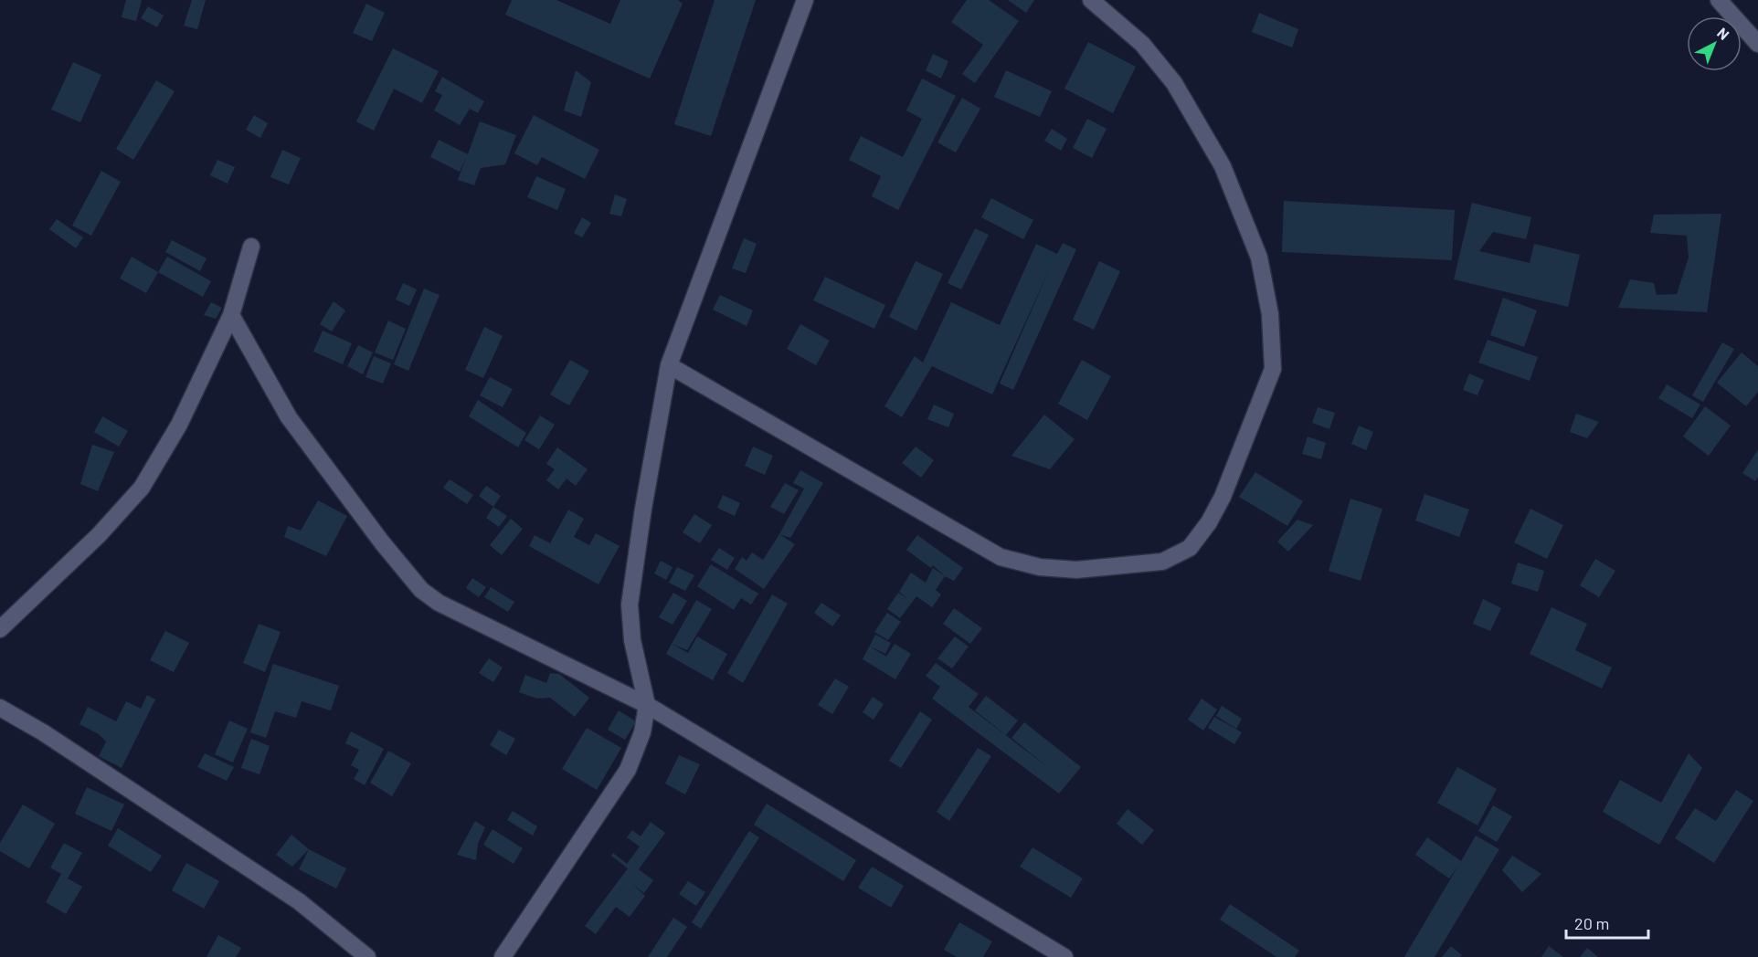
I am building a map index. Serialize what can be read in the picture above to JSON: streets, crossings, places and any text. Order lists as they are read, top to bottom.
{
  "scale_bar": "20 m",
  "north": "top right"
}
